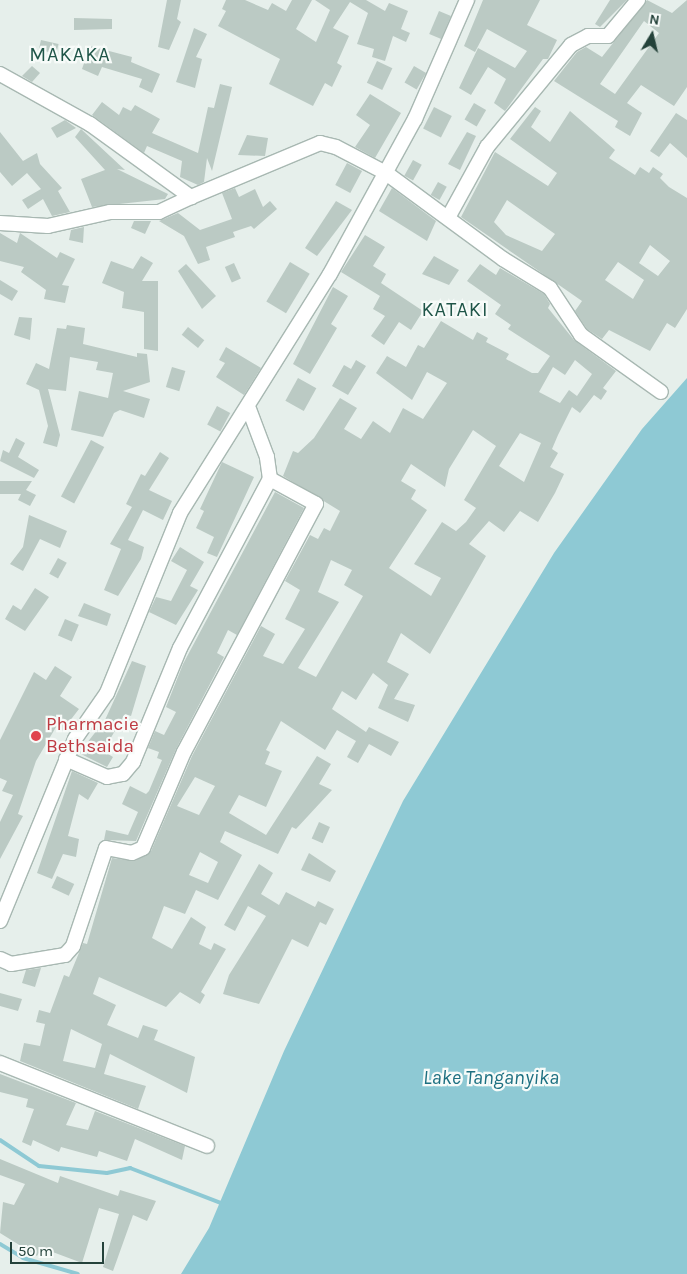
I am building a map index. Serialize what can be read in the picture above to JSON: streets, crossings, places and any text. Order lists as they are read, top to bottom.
{
  "districts": ["MAKAKA", "KATAKI"],
  "water": ["Lake Tanganyika"],
  "places": ["Pharmacie Bethsaida"],
  "scale_bar": "50 m",
  "north": "top"
}
